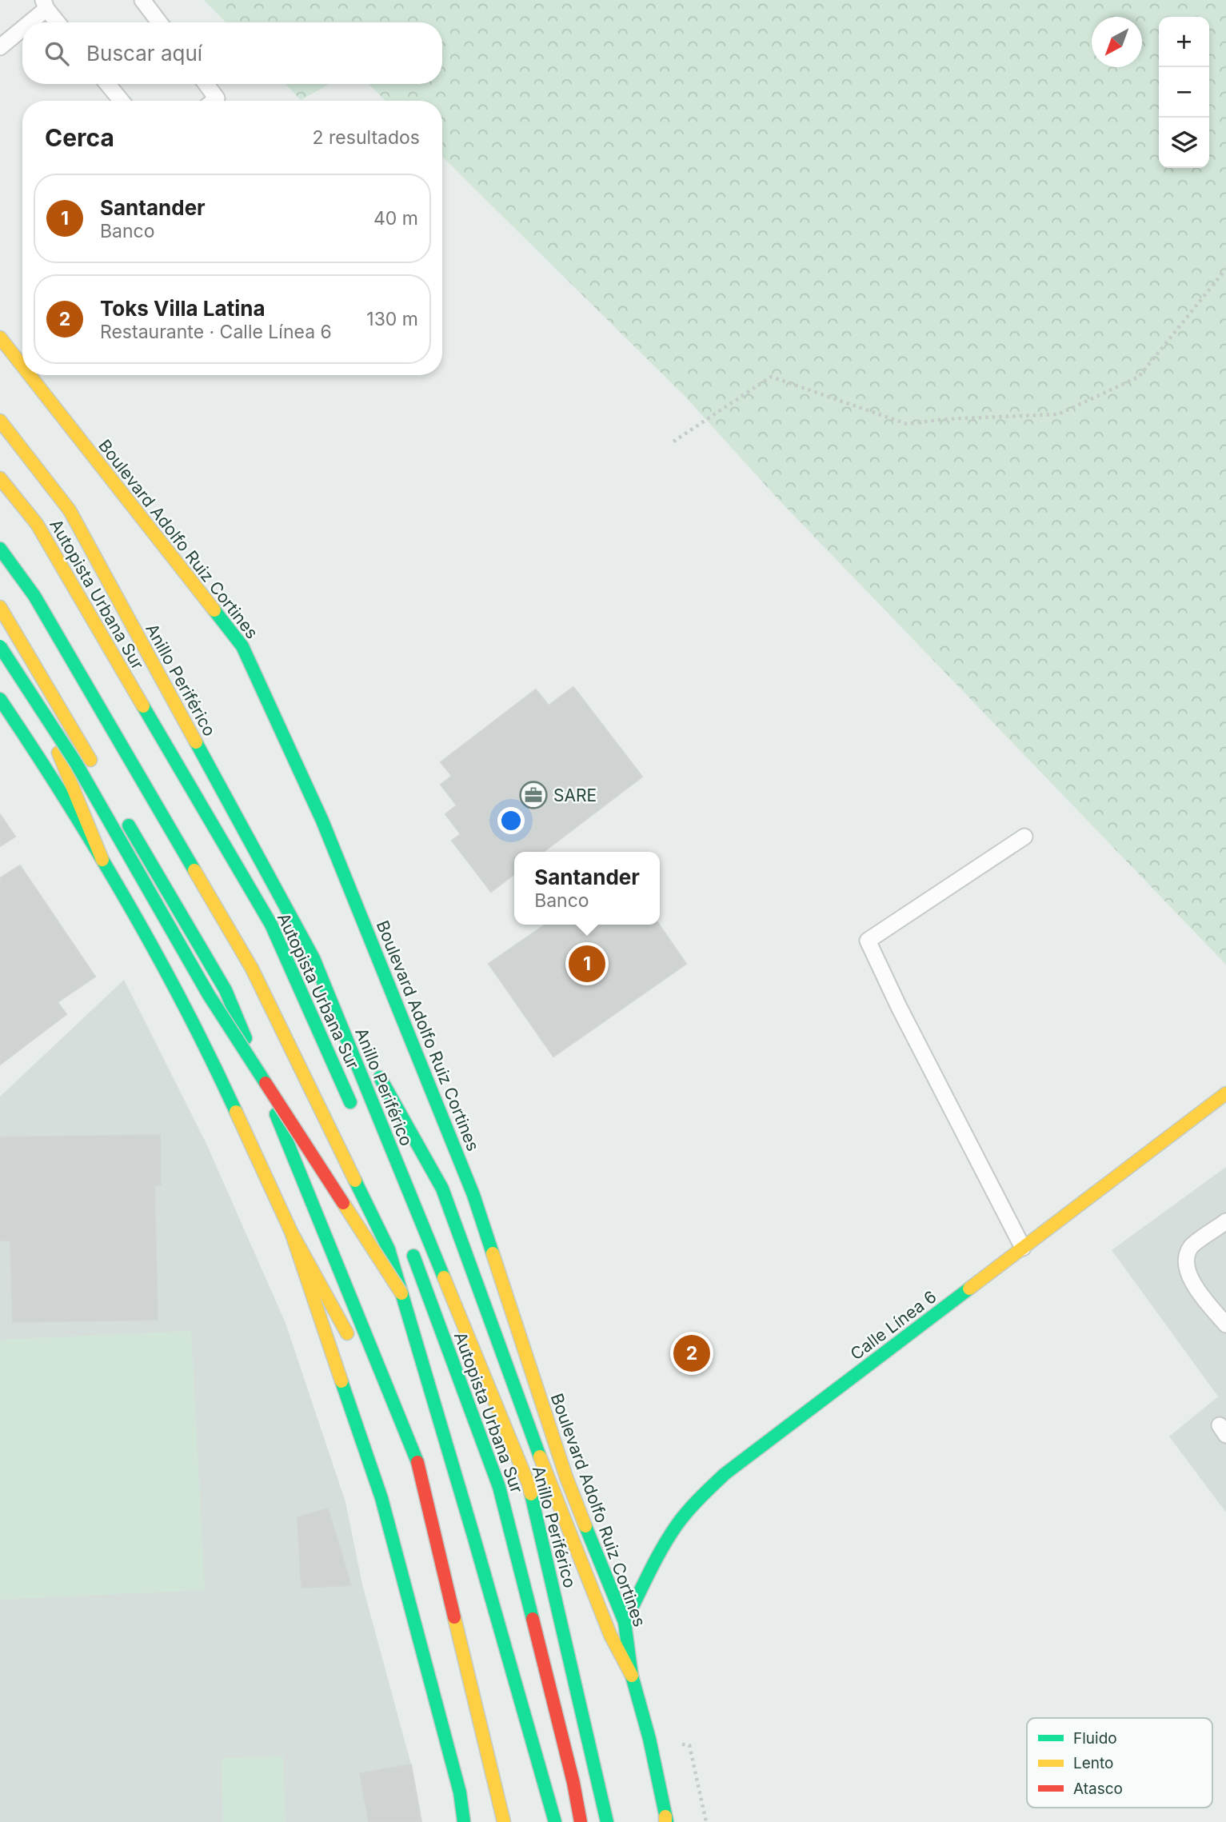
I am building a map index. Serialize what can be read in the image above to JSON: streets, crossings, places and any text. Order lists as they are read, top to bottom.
{
  "streets": {
    "main road": [
      "Boulevard Adolfo Ruiz Cortines",
      "Autopista Urbana Sur",
      "Anillo Periférico",
      "Calle Línea 6"
    ]
  },
  "crossings": [
    ["Boulevard Adolfo Ruiz Cortines", "Calle Línea 6"]
  ],
  "places": {
    "office": ["SARE"]
  },
  "legend": ["Fluido", "Lento", "Atasco"],
  "north": "bottom left",
  "page": {
    "map_buttons": ["+", "−"],
    "search": "Buscar aquí",
    "heading": ["Cerca", "2 resultados"],
    "list": [
      {
        "mark": "1",
        "name": "Santander",
        "note": "Banco",
        "value": "40 m"
      },
      {
        "mark": "2",
        "name": "Toks Villa Latina",
        "note": "Restaurante · Calle Línea 6",
        "value": "130 m"
      }
    ],
    "popup": ["Santander", "Banco"],
    "pins": ["1", "2"]
  }
}
